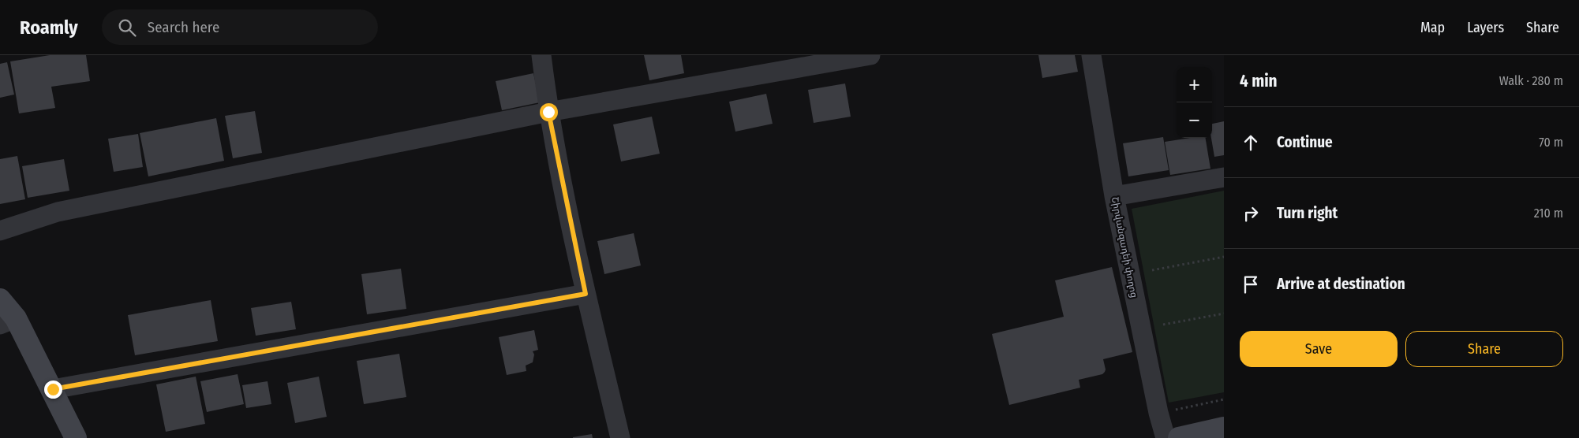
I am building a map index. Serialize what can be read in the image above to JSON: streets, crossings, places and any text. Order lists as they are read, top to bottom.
{
  "streets": {
    "street": ["Շիրվանզադեի փողոց"]
  },
  "page": {
    "header": "Roamly",
    "search": "Search here",
    "nav": ["Map", "Layers", "Share"],
    "heading": ["4 min", "Walk · 280 m"],
    "map_buttons": ["+", "−"],
    "list": [
      ["Continue", "70 m"],
      ["Turn right", "210 m"],
      "Arrive at destination"
    ],
    "buttons": ["Save", "Share"]
  }
}
